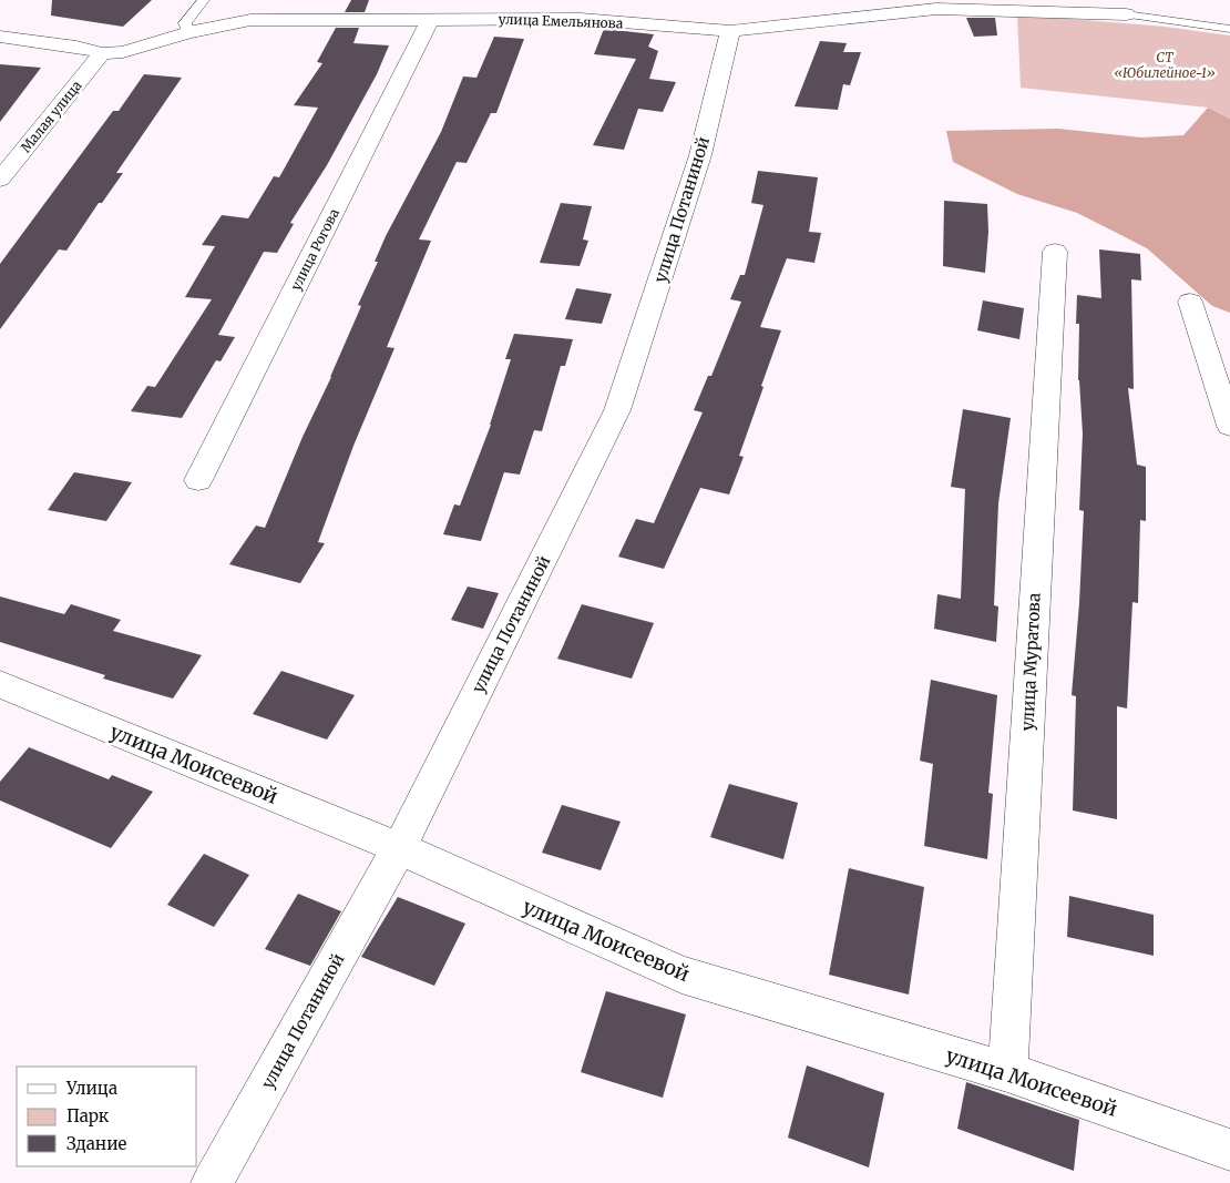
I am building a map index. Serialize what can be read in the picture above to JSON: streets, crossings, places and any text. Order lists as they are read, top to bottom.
{
  "streets": {
    "street": [
      "улица Емельянова",
      "Малая улица",
      "улица Потаниной",
      "улица Рогова",
      "улица Муратова",
      "улица Моисеевой"
    ]
  },
  "crossings": [
    ["улица Емельянова", "Малая улица"],
    ["улица Емельянова", "улица Потаниной"],
    ["улица Емельянова", "улица Рогова"],
    ["улица Потаниной", "улица Моисеевой"],
    ["улица Муратова", "улица Моисеевой"]
  ],
  "parks": ["СТ «Юбилейное-1»"],
  "legend": ["Улица", "Парк", "Здание"]
}
